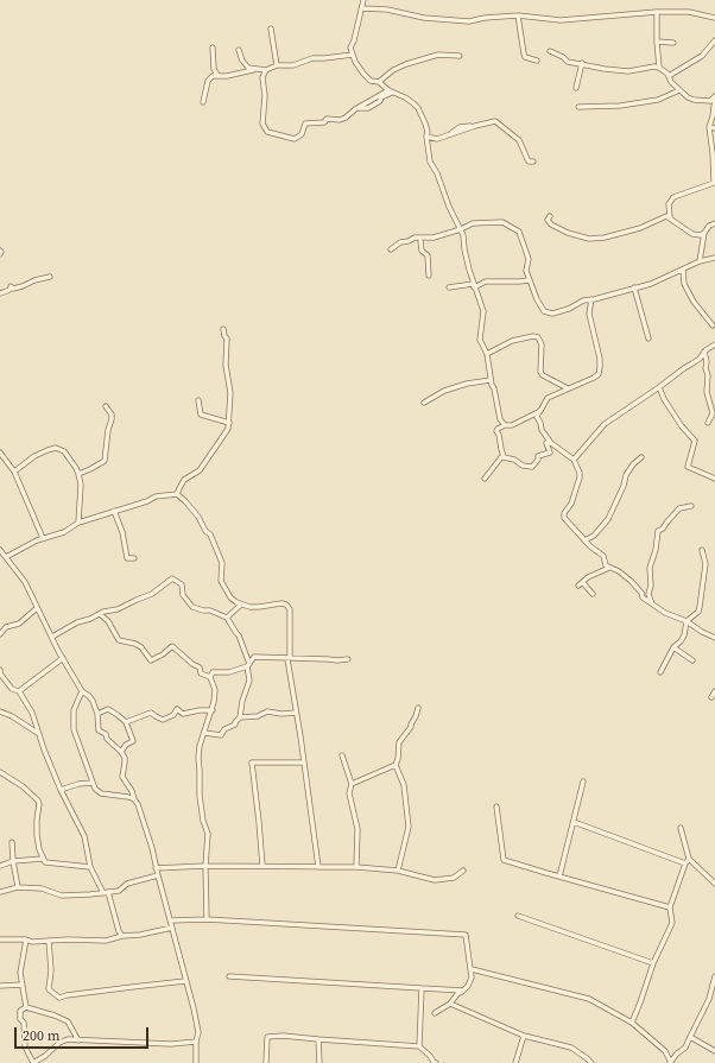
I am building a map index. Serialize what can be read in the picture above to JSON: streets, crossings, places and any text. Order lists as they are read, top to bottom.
{
  "scale_bar": "200 m"
}
